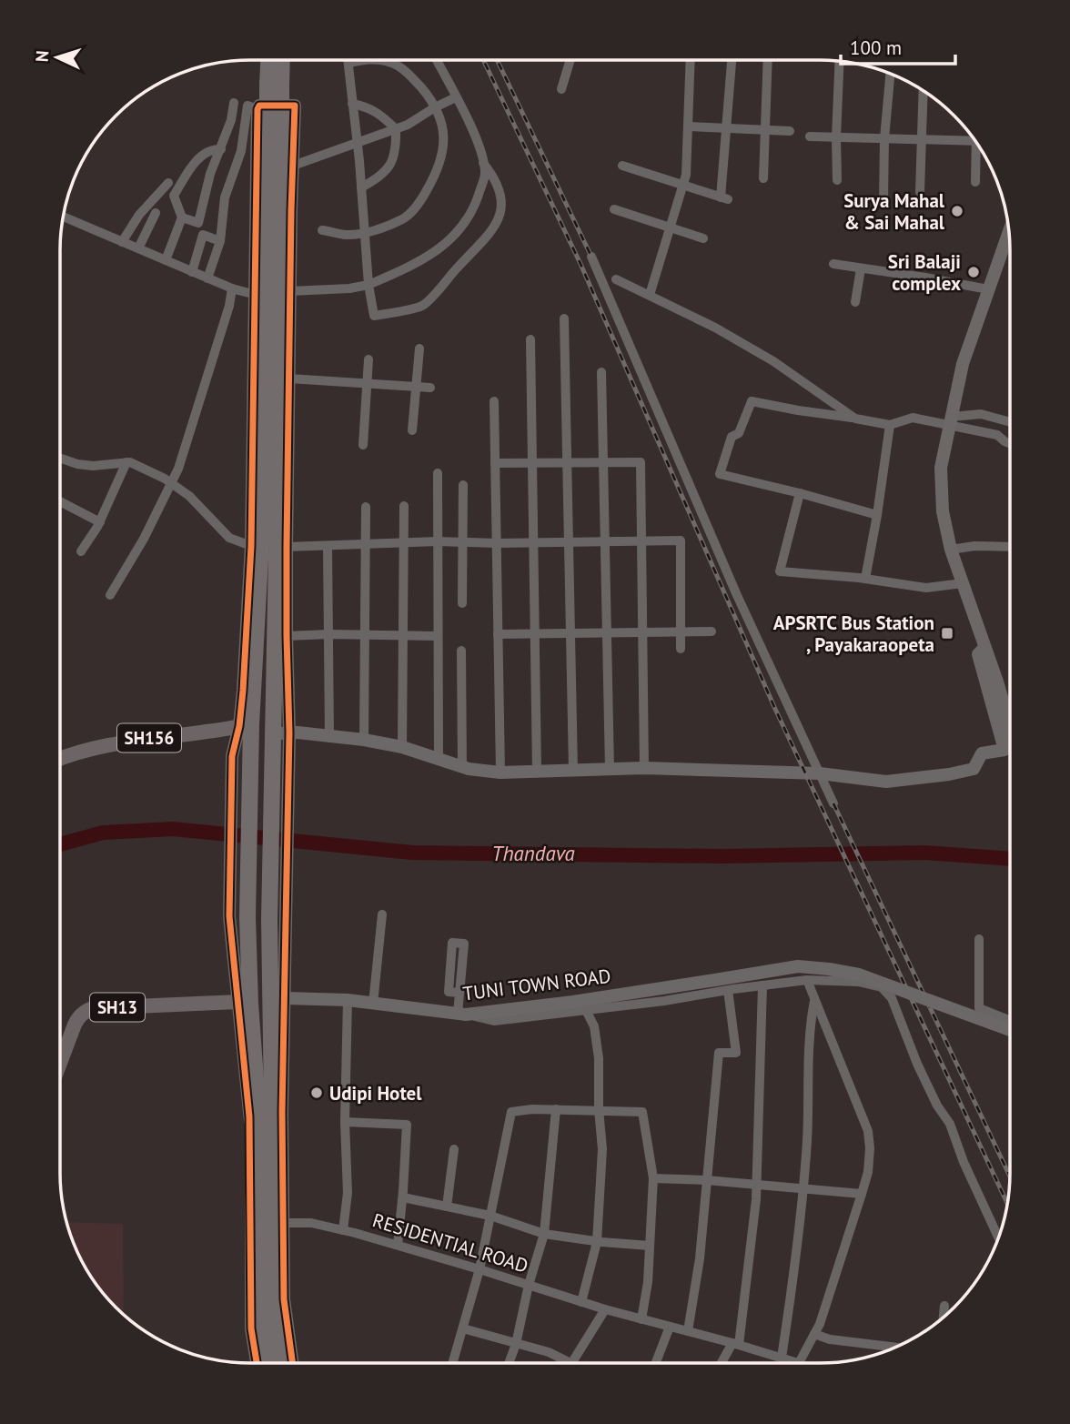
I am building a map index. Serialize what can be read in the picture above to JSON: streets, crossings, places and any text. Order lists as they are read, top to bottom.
{
  "streets": {
    "main road": ["SH156", "SH13"],
    "street": ["TUNI TOWN ROAD", "RESIDENTIAL ROAD"]
  },
  "water": ["Thandava"],
  "places": {
    "other": ["Surya Mahal & Sai Mahal", "Sri Balaji complex", "Udipi Hotel"],
    "transit": ["APSRTC Bus Station , Payakaraopeta"]
  },
  "scale_bar": "100 m",
  "north": "left"
}
